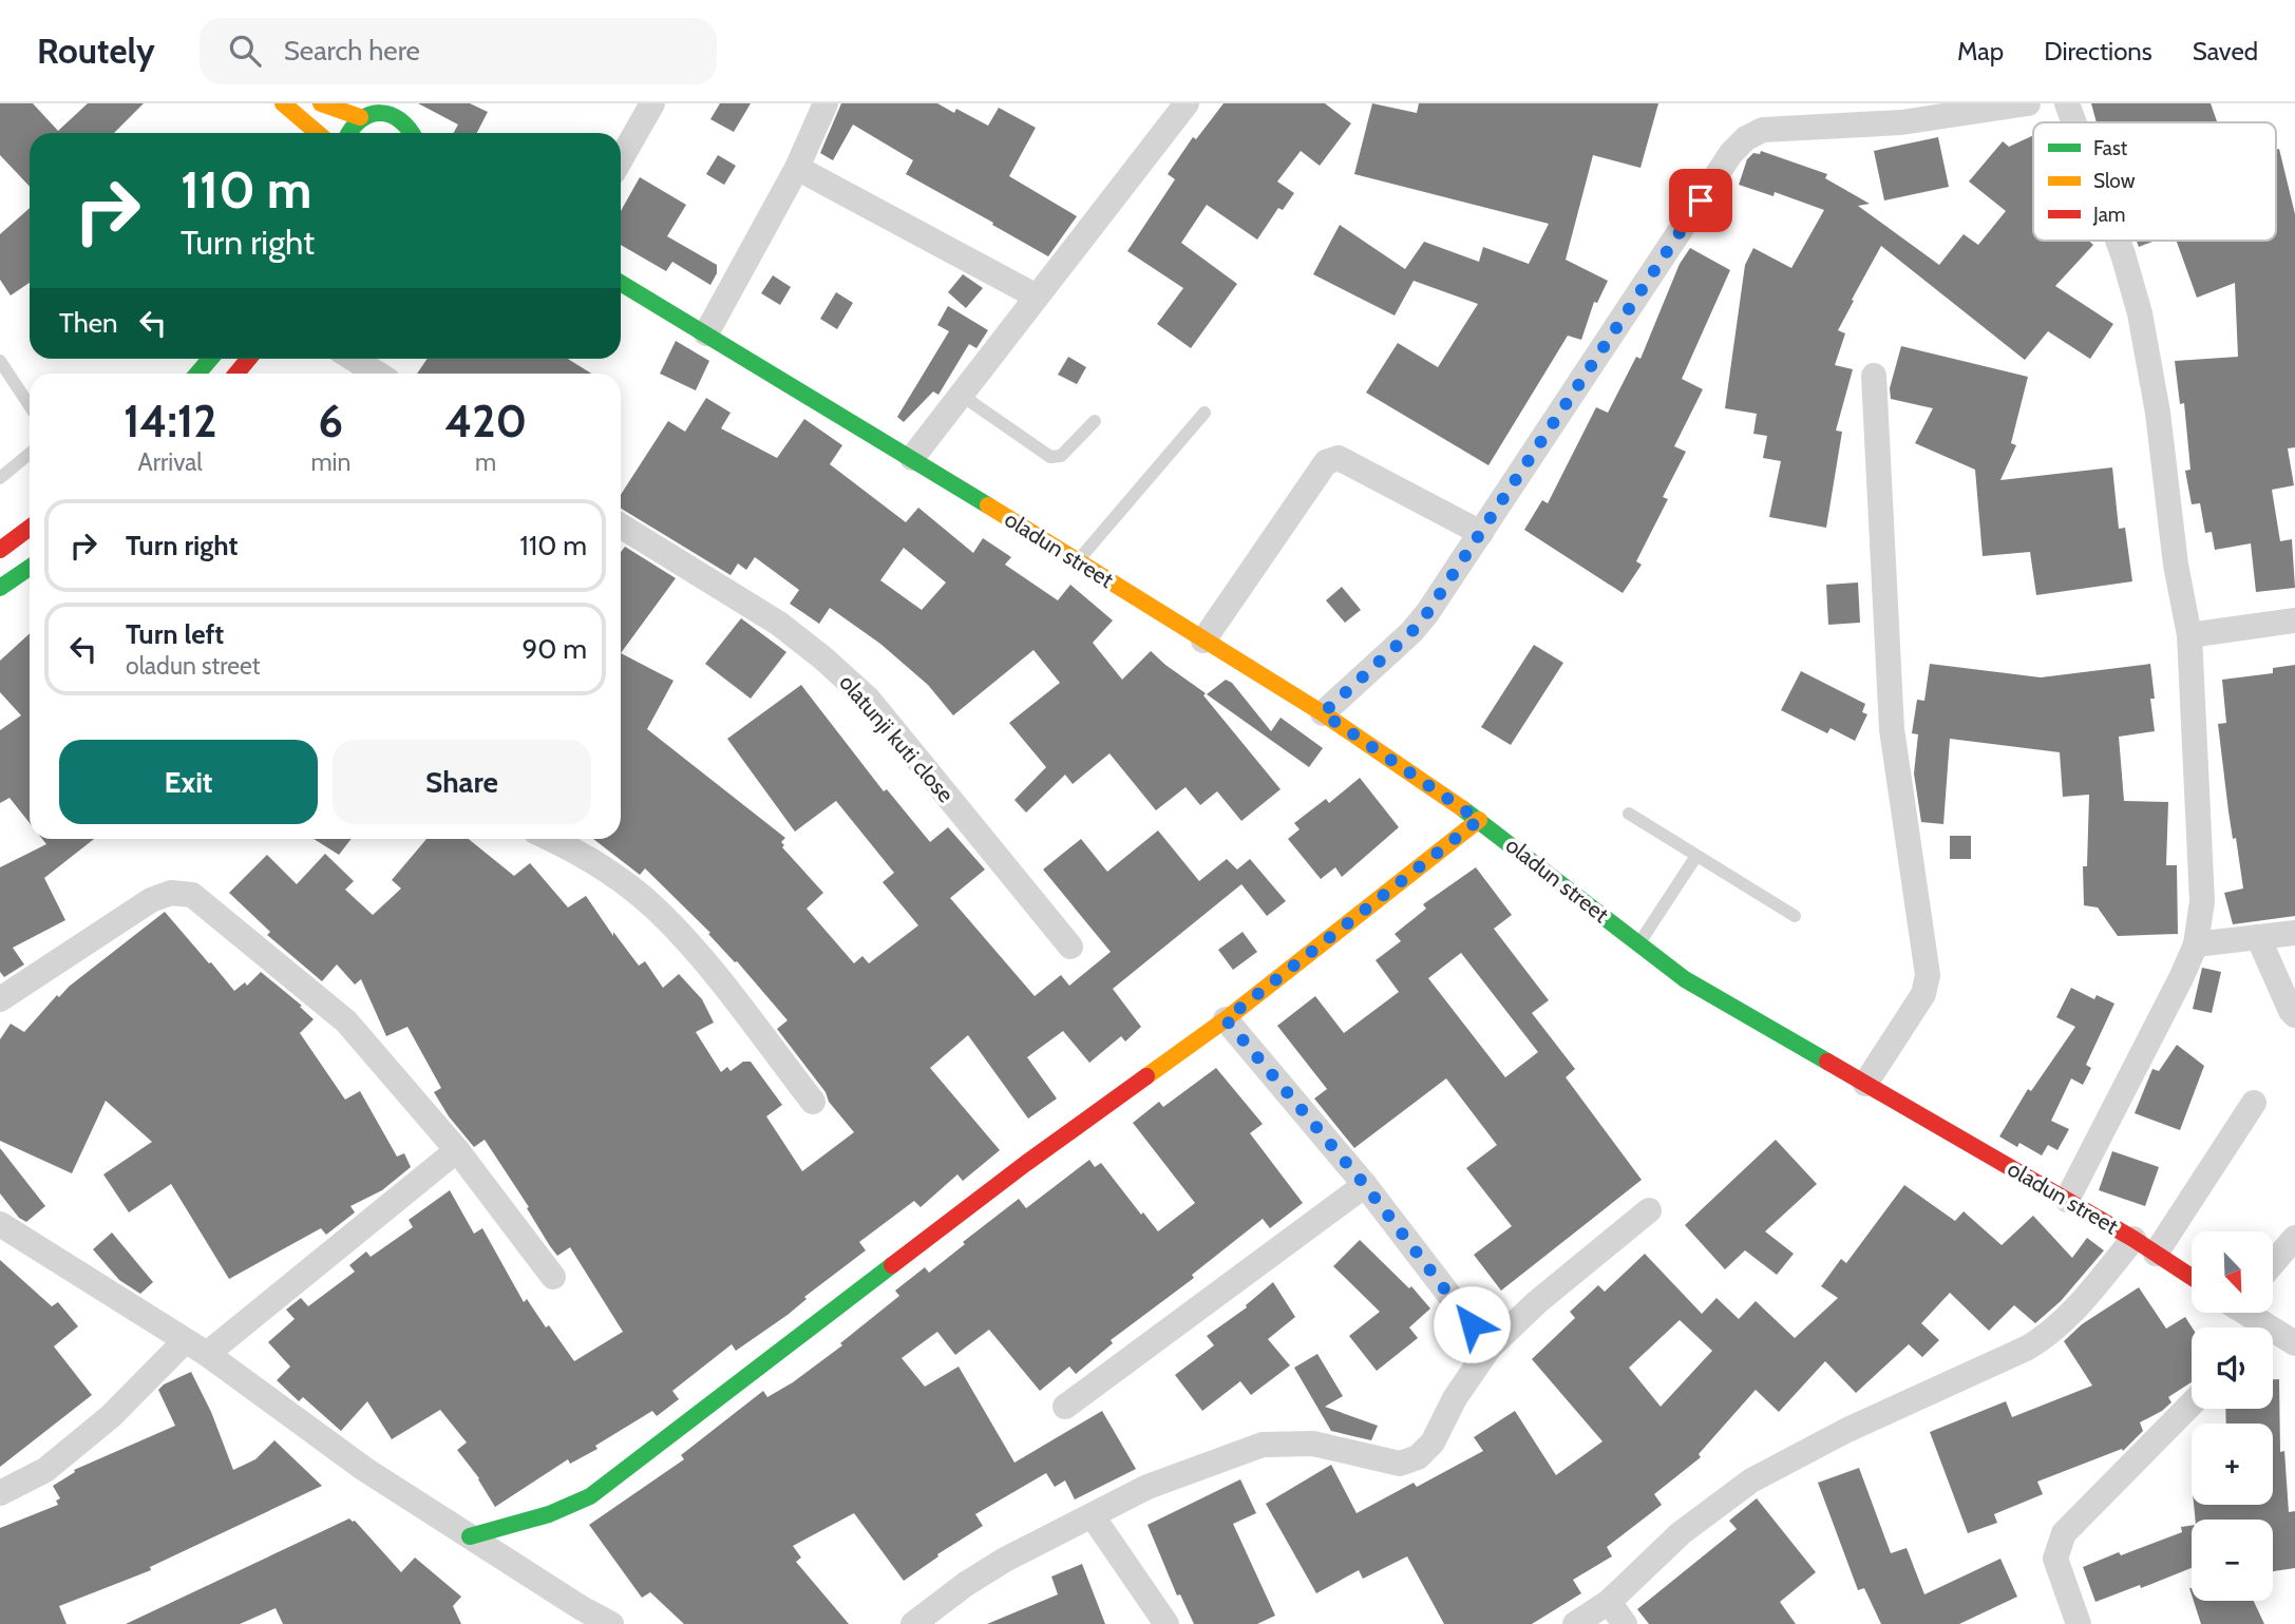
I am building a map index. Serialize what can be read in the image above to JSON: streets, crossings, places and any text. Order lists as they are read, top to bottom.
{
  "streets": {
    "street": ["oladun street", "olatunji kuti close"]
  },
  "legend": ["Fast", "Slow", "Jam"],
  "north": "bottom right",
  "page": {
    "header": "Routely",
    "search": "Search here",
    "nav": ["Map", "Directions", "Saved"],
    "turn": ["110 m", "Turn right"],
    "then": "Then",
    "eta": [
      "14:12",
      "Arrival",
      "6",
      "min",
      "420",
      "m"
    ],
    "list": [
      {
        "name": "Turn right",
        "value": "110 m"
      },
      {
        "name": "Turn left",
        "note": "oladun street",
        "value": "90 m"
      }
    ],
    "buttons": ["Exit", "Share"],
    "map_buttons": ["+", "−"]
  }
}
